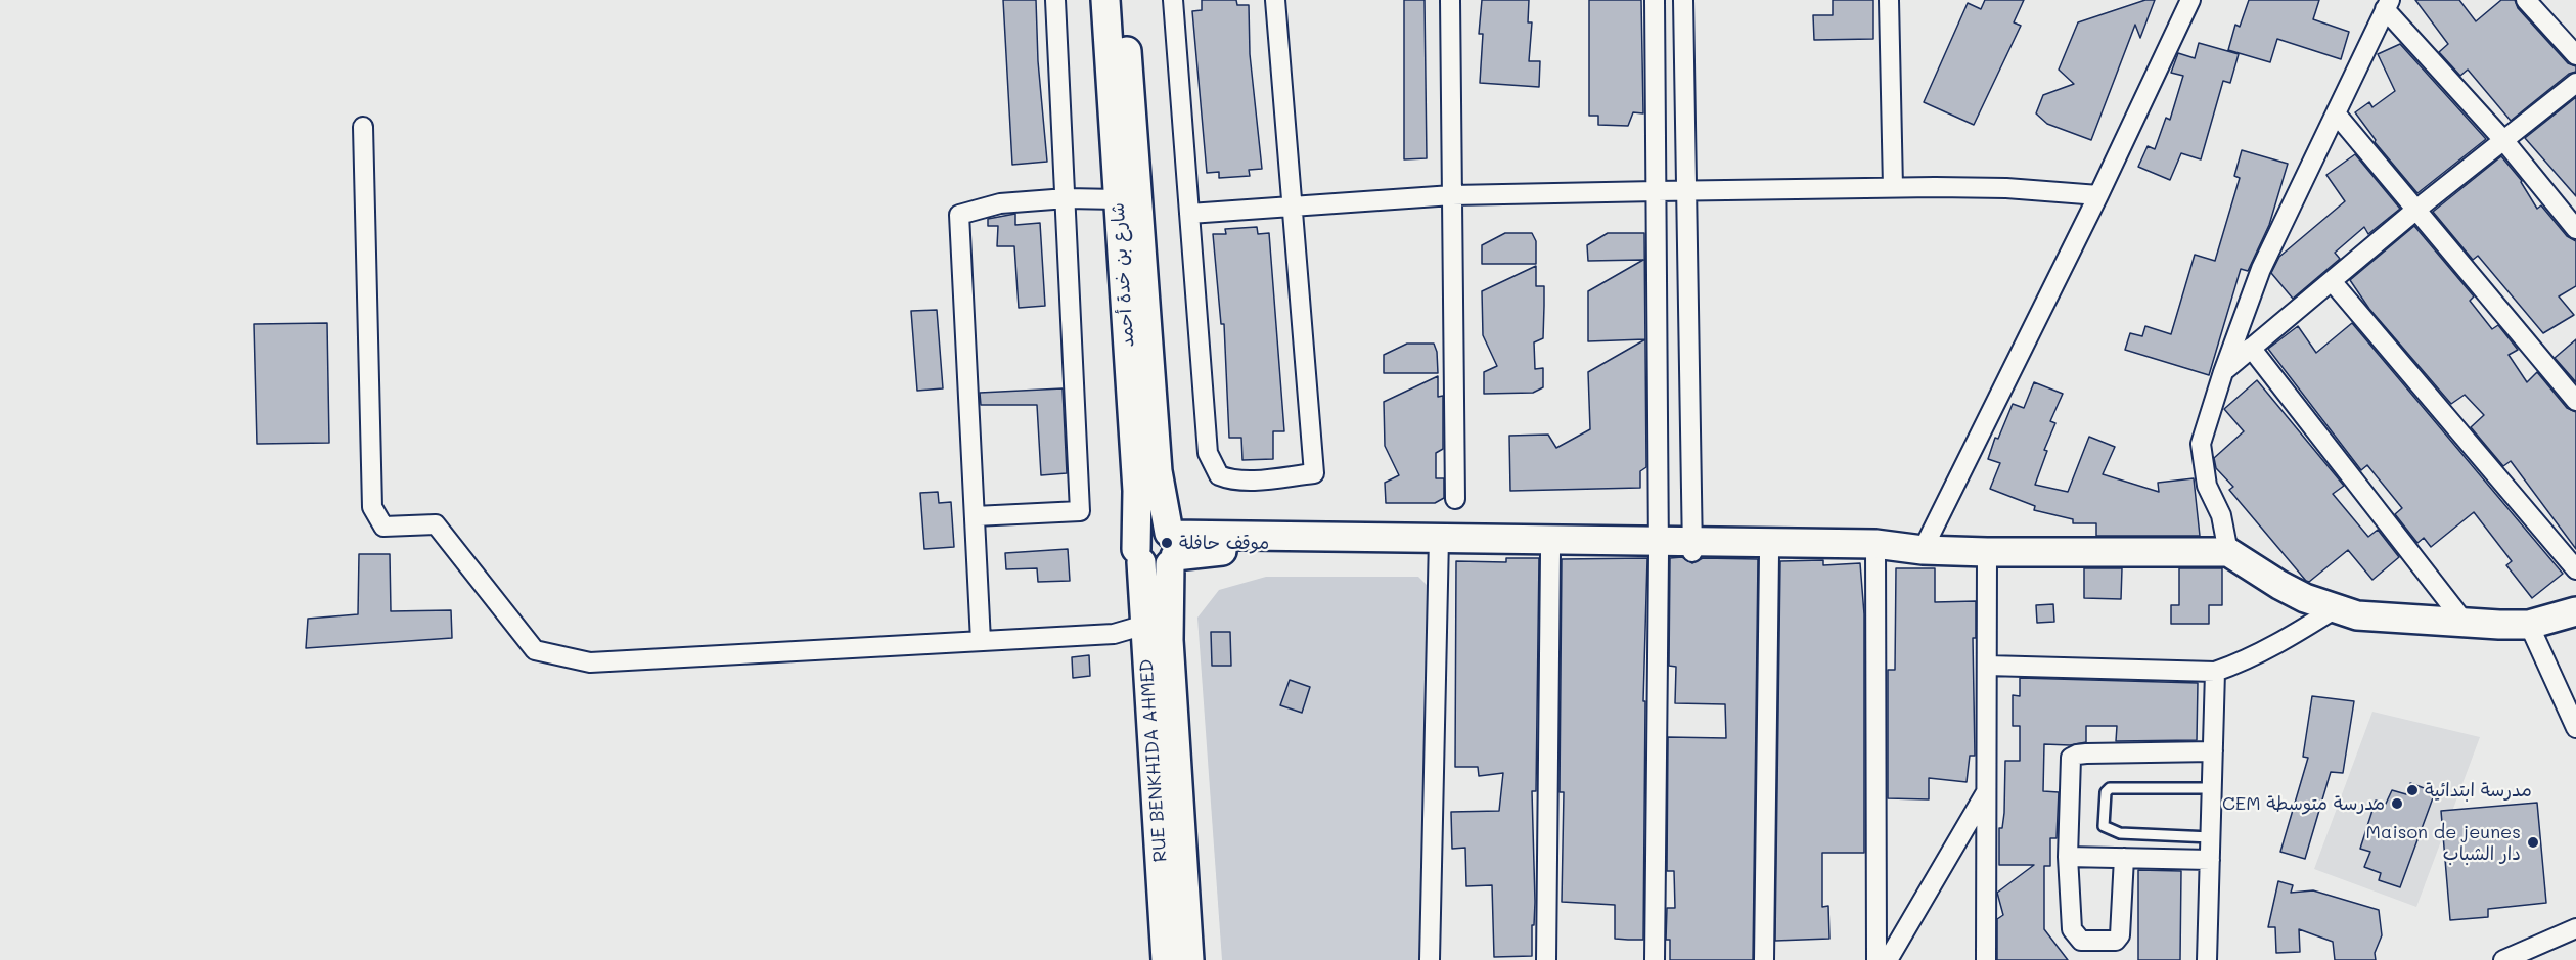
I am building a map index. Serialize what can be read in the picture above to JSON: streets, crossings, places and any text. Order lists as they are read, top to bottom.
{
  "streets": {
    "main road": ["شارع بن خدة أحمد", "RUE BENKHIDA AHMED"]
  },
  "crossings": [
    ["شارع بن خدة أحمد", "RUE BENKHIDA AHMED"]
  ],
  "places": [
    "موقف حافلة",
    "مدرسة ابتدائية",
    "CEM مدرسة متوسطة",
    "Maison de jeunes دار الشباب"
  ]
}
